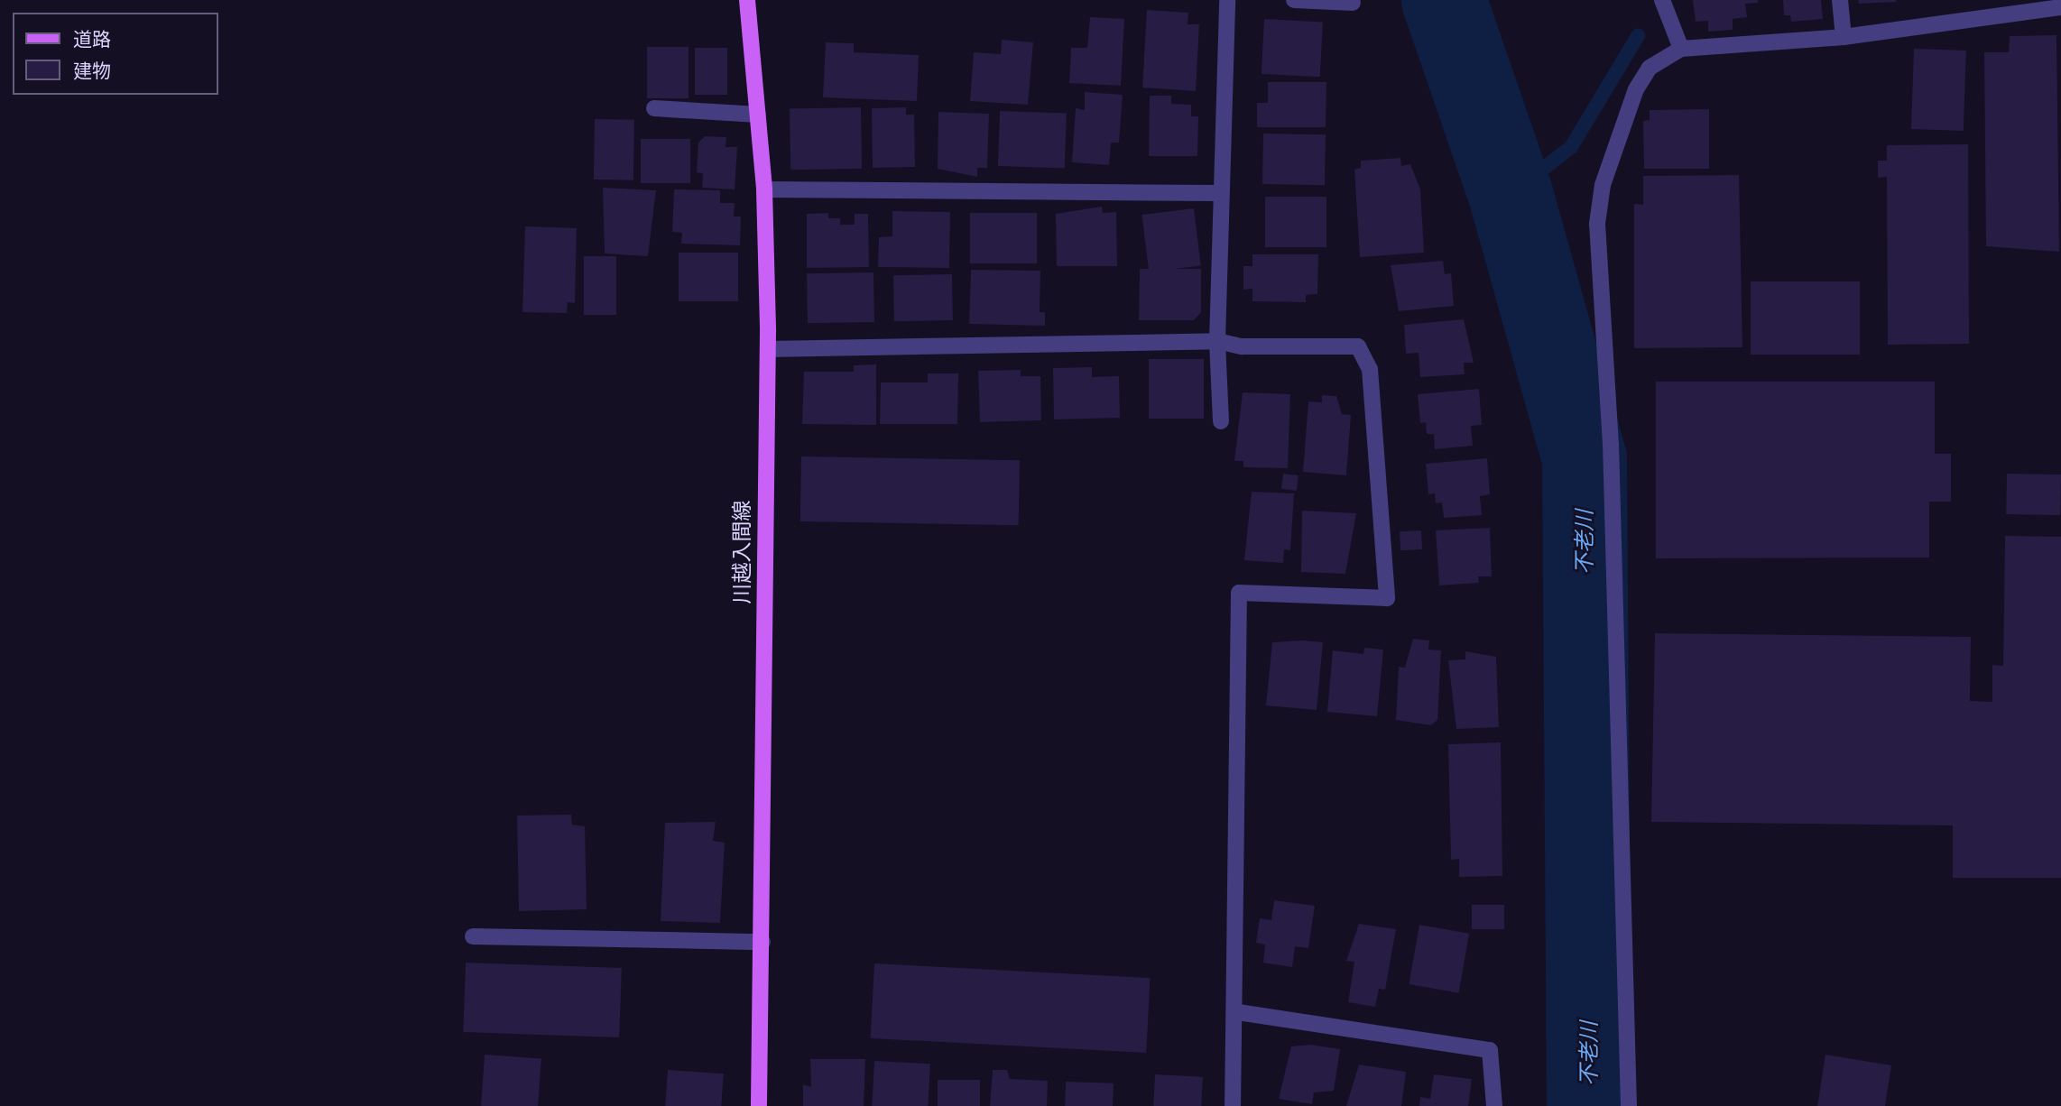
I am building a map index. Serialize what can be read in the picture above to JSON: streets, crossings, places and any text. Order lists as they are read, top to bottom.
{
  "streets": {
    "main road": ["川越入間線"]
  },
  "water": ["不老川"],
  "legend": ["道路", "建物"]
}
